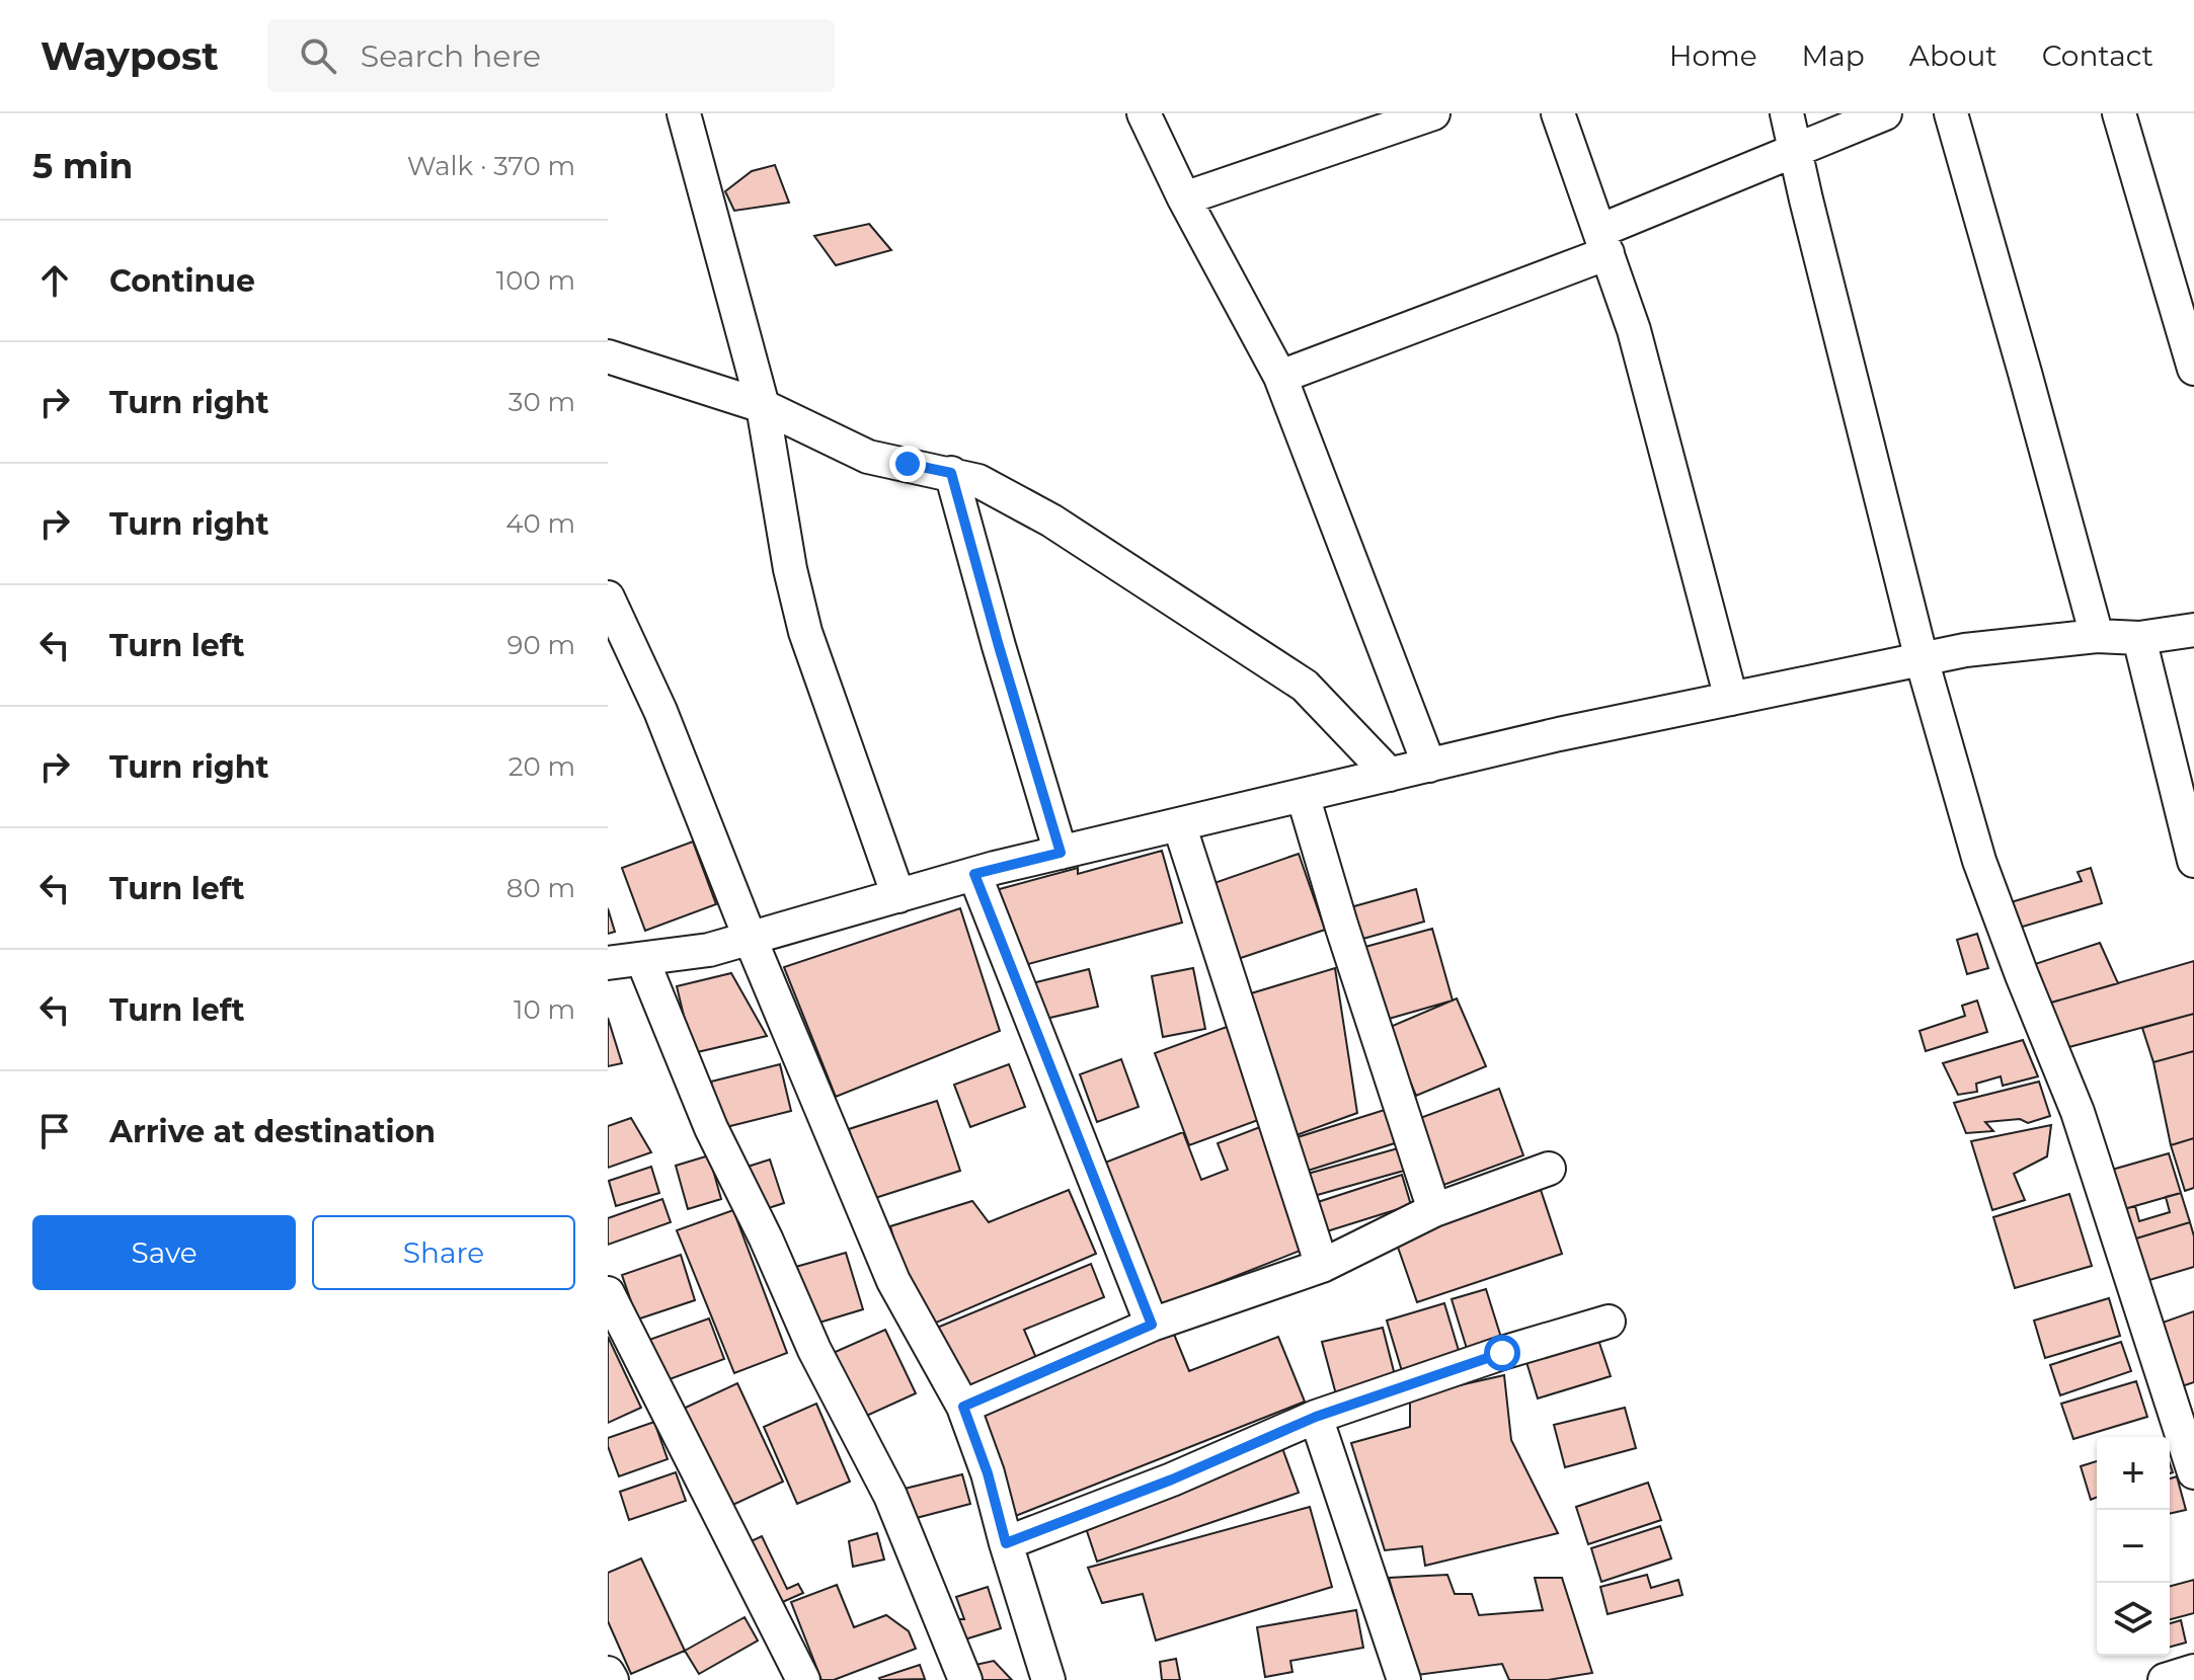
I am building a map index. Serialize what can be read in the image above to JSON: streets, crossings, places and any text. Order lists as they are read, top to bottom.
{
  "page": {
    "header": "Waypost",
    "search": "Search here",
    "nav": [
      "Home",
      "Map",
      "About",
      "Contact"
    ],
    "heading": ["5 min", "Walk · 370 m"],
    "list": [
      ["Continue", "100 m"],
      ["Turn right", "30 m"],
      ["Turn right", "40 m"],
      ["Turn left", "90 m"],
      ["Turn right", "20 m"],
      ["Turn left", "80 m"],
      ["Turn left", "10 m"],
      "Arrive at destination"
    ],
    "buttons": ["Save", "Share"],
    "map_buttons": ["+", "−"]
  }
}
